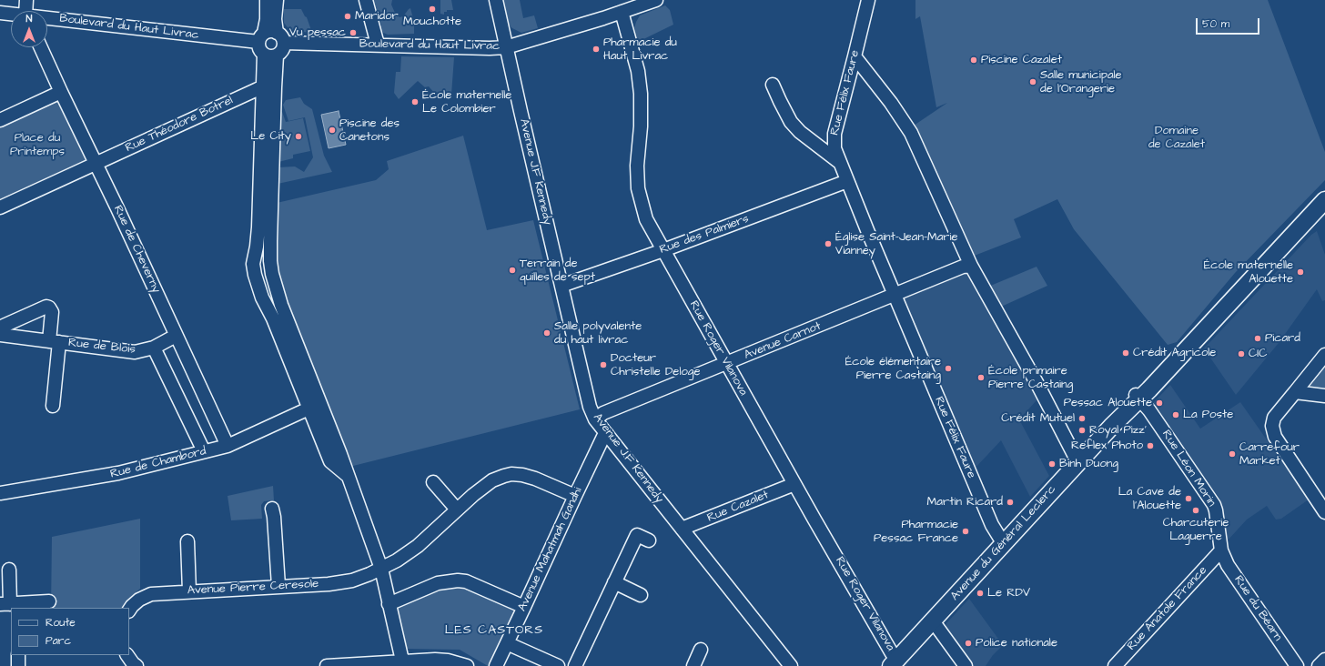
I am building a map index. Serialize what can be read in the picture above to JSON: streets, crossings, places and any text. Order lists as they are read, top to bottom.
{
  "streets": {
    "main road": ["Avenue du Général Leclerc"],
    "street": [
      "Boulevard du Haut Livrac",
      "Rue Félix Faure",
      "Rue Théodore Botrel",
      "Avenue J.F Kennedy",
      "Rue des Palmiers",
      "Rue de Cheverny",
      "Avenue Carnot",
      "Rue de Blois",
      "Rue Roger Vilanova",
      "Rue de Chambord",
      "Rue Léon Morin",
      "Rue Cazalet",
      "Avenue Mahatmah Gandhi",
      "Avenue Pierre Ceresole",
      "Rue Anatole France",
      "Rue du Béarn"
    ]
  },
  "crossings": [
    ["Boulevard du Haut Livrac", "Avenue J.F Kennedy"],
    ["Boulevard du Haut Livrac", "Rue Roger Vilanova"],
    ["Rue Félix Faure", "Rue des Palmiers"],
    ["Rue Félix Faure", "Avenue Carnot"],
    ["Rue Félix Faure", "Avenue du Général Leclerc"],
    ["Rue Théodore Botrel", "Rue de Cheverny"],
    ["Avenue J.F Kennedy", "Rue des Palmiers"],
    ["Avenue J.F Kennedy", "Avenue Carnot"],
    ["Avenue J.F Kennedy", "Rue Cazalet"],
    ["Avenue J.F Kennedy", "Avenue Mahatmah Gandhi"],
    ["Rue des Palmiers", "Rue Roger Vilanova"],
    ["Rue de Cheverny", "Rue de Chambord"],
    ["Avenue Carnot", "Rue Roger Vilanova"],
    ["Rue Roger Vilanova", "Rue Cazalet"],
    ["Rue Roger Vilanova", "Avenue du Général Leclerc"],
    ["Rue Léon Morin", "Avenue du Général Leclerc"],
    ["Rue Léon Morin", "Rue Anatole France"],
    ["Rue Léon Morin", "Rue du Béarn"],
    ["Avenue Mahatmah Gandhi", "Avenue Pierre Ceresole"],
    ["Rue Anatole France", "Rue du Béarn"]
  ],
  "districts": ["LES CASTORS"],
  "parks": ["Domaine de Cazalet", "Place du Printemps"],
  "places": [
    "Mouchotte",
    "Maridor",
    "Vu pessac",
    "Pharmacie du Haut Livrac",
    "Piscine Cazalet",
    "Salle municipale de l'Orangerie",
    "École maternelle Le Colombier",
    "Piscine des Canetons",
    "Le City",
    "Église Saint-Jean-Marie Vianney",
    "Terrain de quilles de sept",
    "École maternelle Alouette",
    "Salle polyvalente du haut livrac",
    "Picard",
    "Crédit Agricole",
    "CIC",
    "Docteur Christelle Deloge",
    "École élémentaire Pierre Castaing",
    "École primaire Pierre Castaing",
    "Pessac Alouette",
    "La Poste",
    "Crédit Mutuel",
    "Royal Pizz'",
    "Reflex Photo",
    "Carrefour Market",
    "Binh Duong",
    "La Cave de l'Alouette",
    "Martin Ricard",
    "Charcuterie Laguerre",
    "Pharmacie Pessac France",
    "Le RDV",
    "Police nationale"
  ],
  "legend": ["Route", "Parc"],
  "scale_bar": "50 m",
  "north": "top"
}
